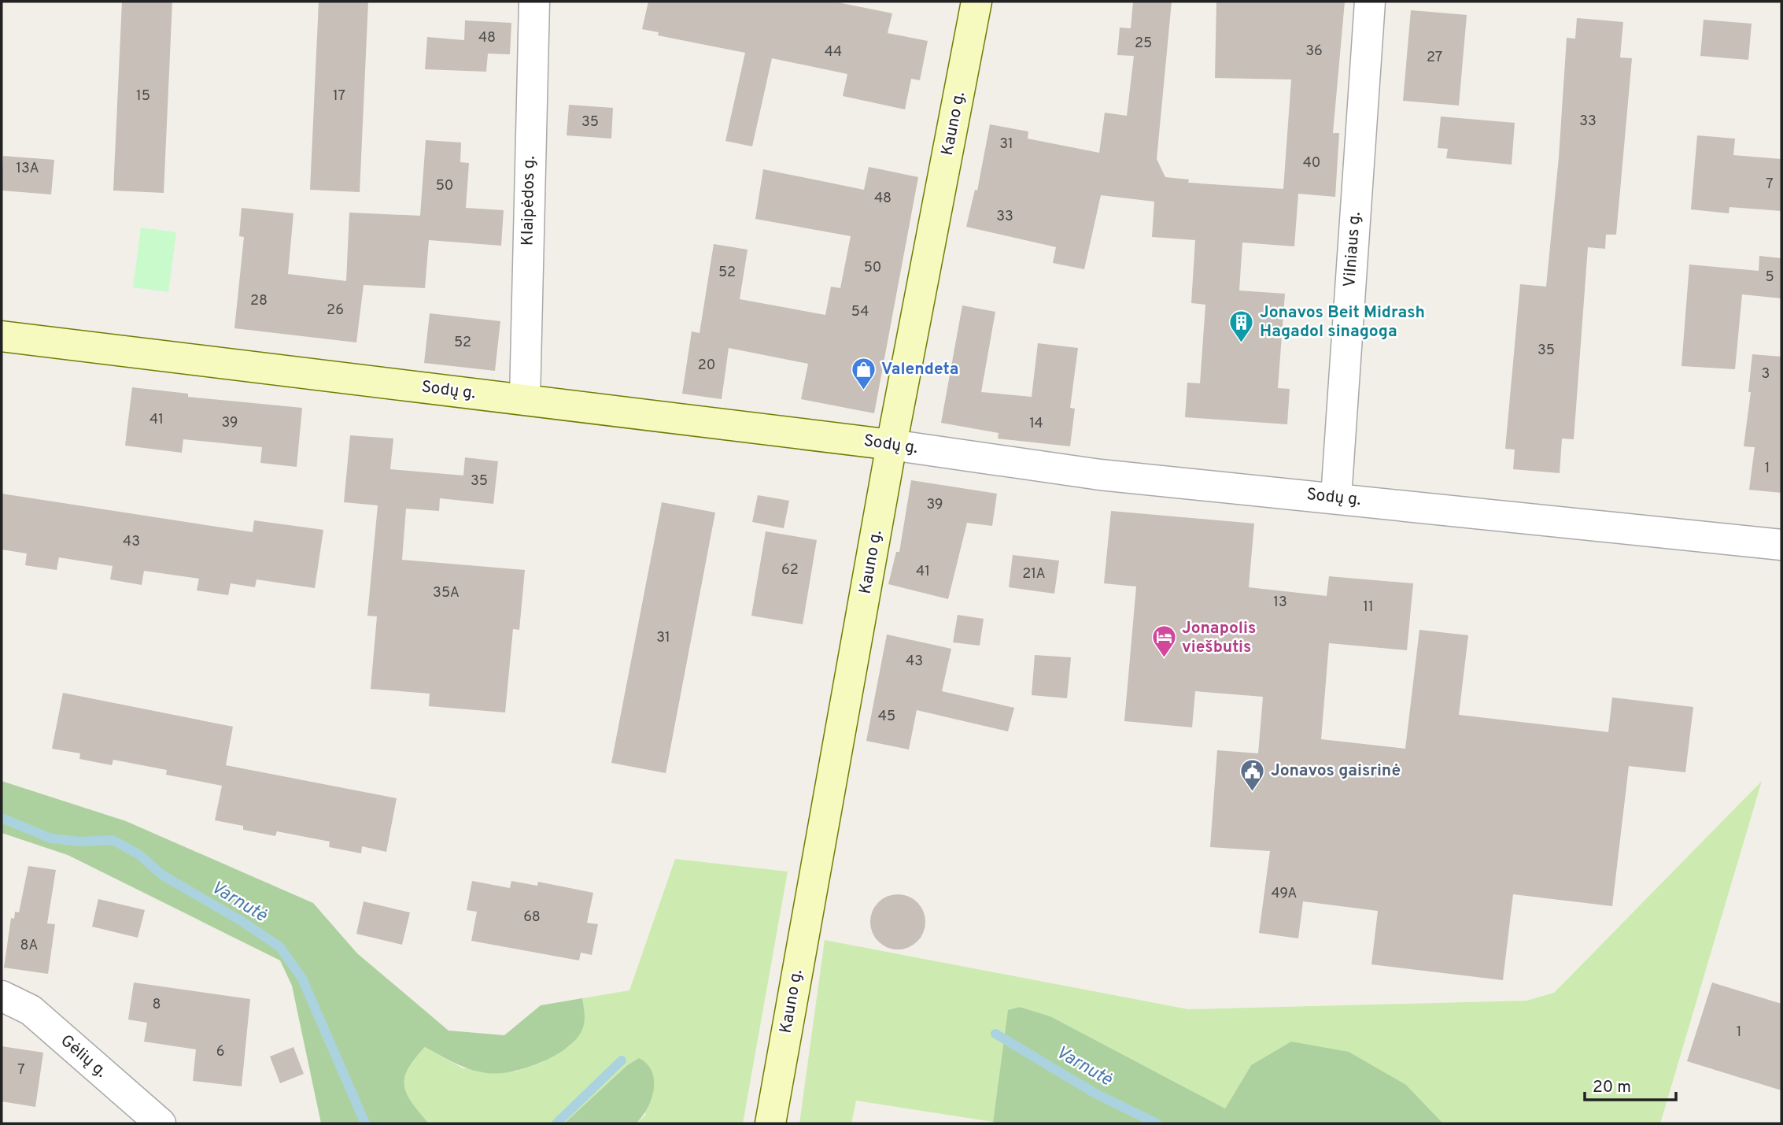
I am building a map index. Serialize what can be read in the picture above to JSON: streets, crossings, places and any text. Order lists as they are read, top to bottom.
{
  "streets": {
    "main road": ["Kauno g.", "Sodų g."],
    "street": ["Klaipėdos g.", "Vilniaus g.", "Gėlių g."]
  },
  "crossings": [
    ["Kauno g.", "Sodų g."],
    ["Klaipėdos g.", "Sodų g."],
    ["Vilniaus g.", "Sodų g."]
  ],
  "water": ["Varnutė"],
  "places": {
    "building": ["Jonavos Beit Midrash Hagadol sinagoga"],
    "shop": ["Valendeta"],
    "hotel": ["Jonapolis viešbutis"],
    "public building": ["Jonavos gaisrinė"]
  },
  "house_numbers": [
    "48",
    "25",
    "36",
    "44",
    "27",
    "15",
    "17",
    "33",
    "35",
    "31",
    "40",
    "13A",
    "7",
    "50",
    "48",
    "33",
    "50",
    "52",
    "5",
    "28",
    "26",
    "54",
    "52",
    "35",
    "20",
    "3",
    "41",
    "39",
    "14",
    "1",
    "35",
    "39",
    "43",
    "62",
    "41",
    "21A",
    "35A",
    "13",
    "11",
    "31",
    "43",
    "45",
    "49A",
    "68",
    "8A",
    "8",
    "1",
    "6",
    "7"
  ],
  "scale_bar": "20 m"
}
